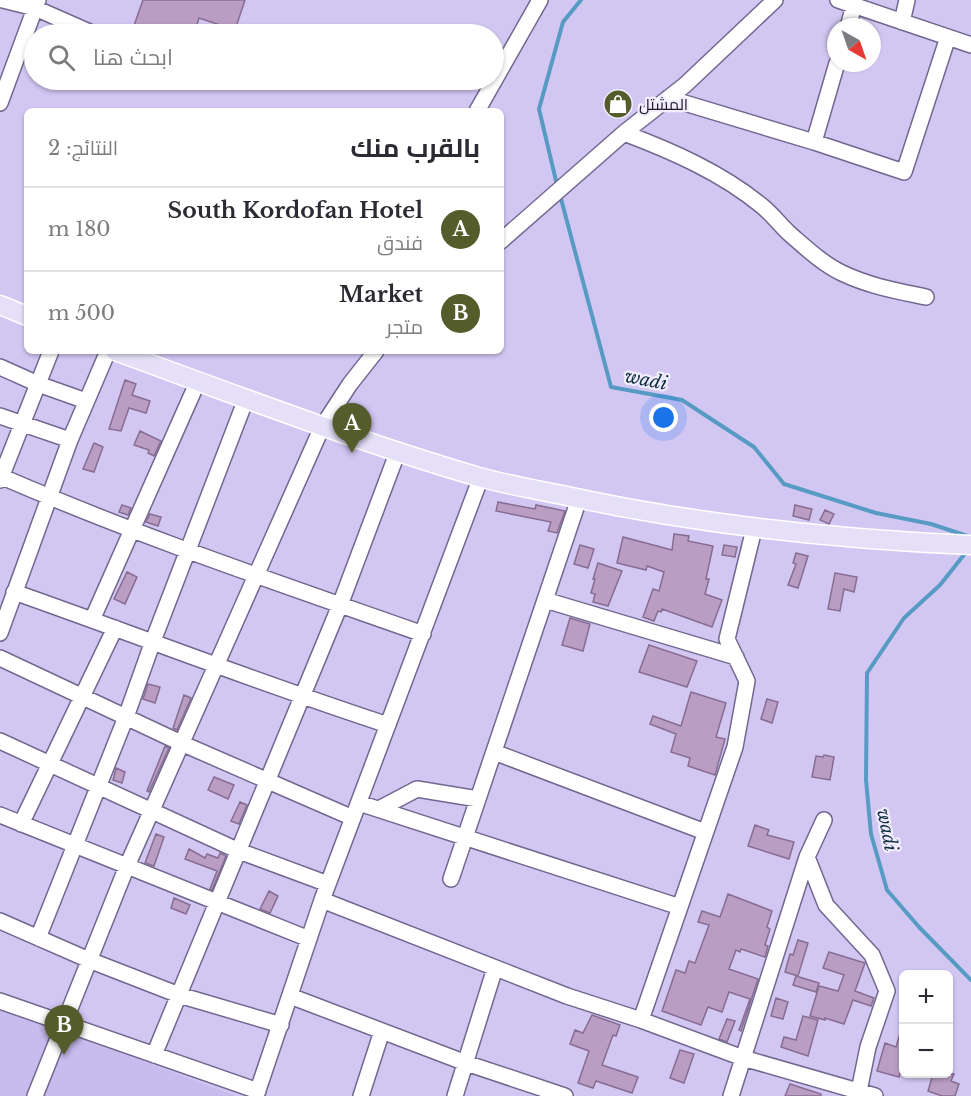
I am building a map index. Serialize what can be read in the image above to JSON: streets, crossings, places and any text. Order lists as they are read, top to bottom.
{
  "water": ["wadi"],
  "places": {
    "shop": ["المشتل"]
  },
  "north": "bottom right",
  "page": {
    "search": "ابحث هنا",
    "heading": ["بالقرب منك", "النتائج: 2"],
    "list": [
      {
        "mark": "A",
        "name": "South Kordofan Hotel",
        "note": "فندق",
        "value": "180 m"
      },
      {
        "mark": "B",
        "name": "Market",
        "note": "متجر",
        "value": "500 m"
      }
    ],
    "pins": ["A", "B"],
    "map_buttons": ["+", "−"]
  }
}
